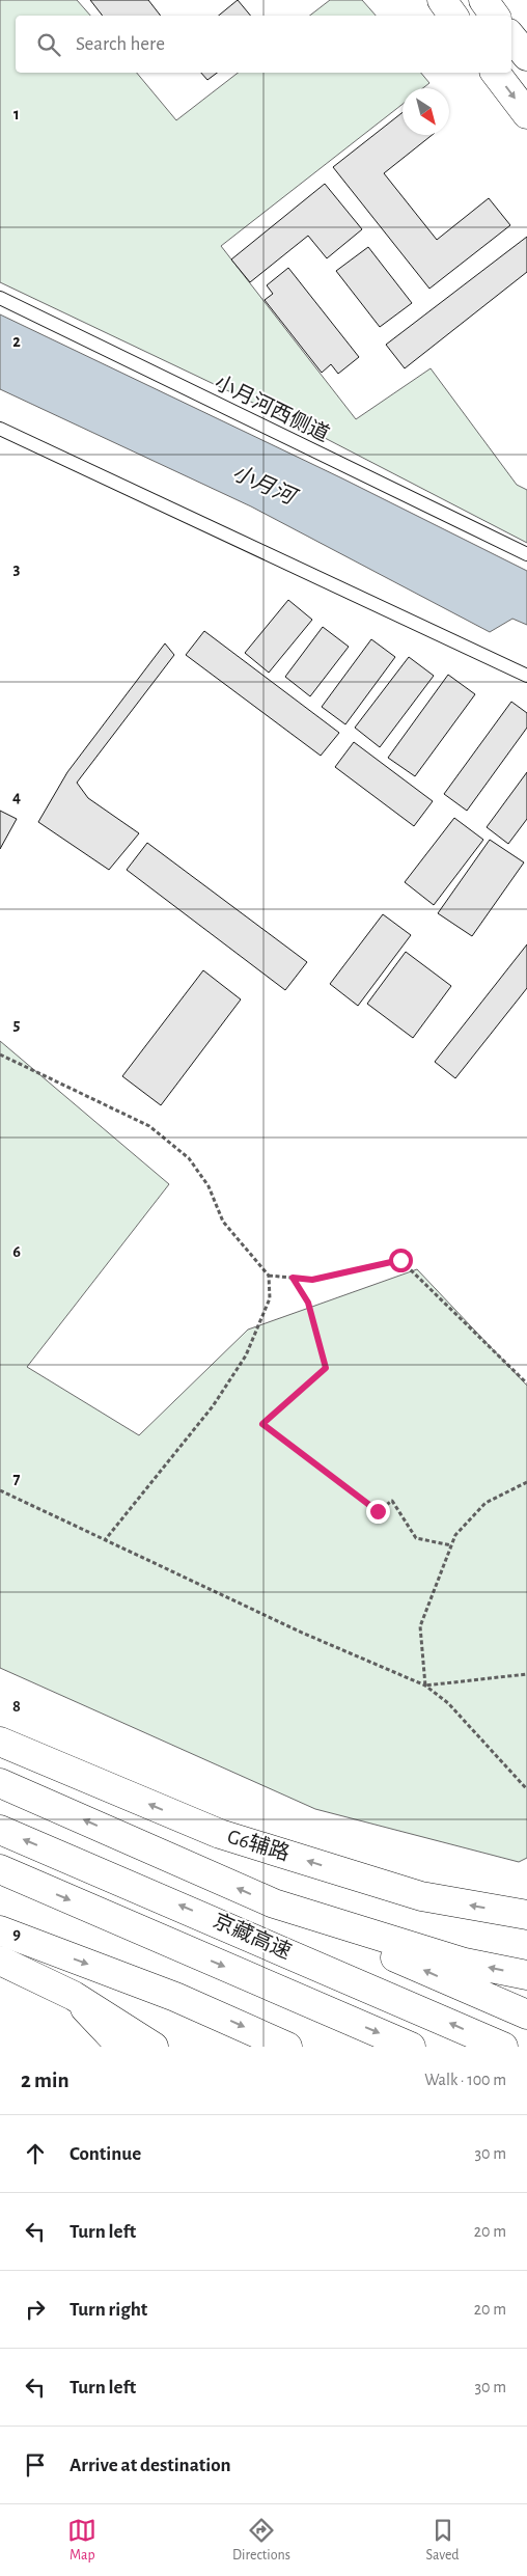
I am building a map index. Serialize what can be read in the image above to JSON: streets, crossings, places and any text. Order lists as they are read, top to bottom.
{
  "streets": {
    "main road": ["G6辅路", "京藏高速"],
    "lane": ["小月河西侧道"]
  },
  "water": ["小月河"],
  "north": "bottom right",
  "page": {
    "search": "Search here",
    "heading": ["2 min", "Walk · 100 m"],
    "list": [
      ["Continue", "30 m"],
      ["Turn left", "20 m"],
      ["Turn right", "20 m"],
      ["Turn left", "30 m"],
      "Arrive at destination"
    ],
    "nav": ["Map", "Directions", "Saved"]
  },
  "grid": {
    "rows": [
      "1",
      "2",
      "3",
      "4",
      "5",
      "6",
      "7",
      "8",
      "9"
    ]
  }
}
